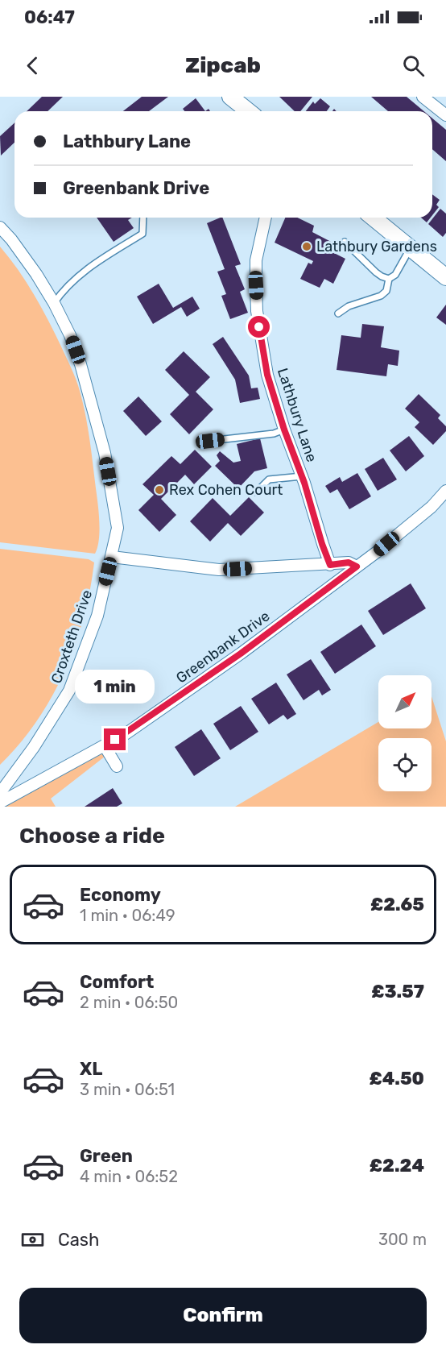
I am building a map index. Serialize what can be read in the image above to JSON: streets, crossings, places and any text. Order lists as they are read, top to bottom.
{
  "streets": {
    "street": ["Lathbury Lane", "Croxteth Drive", "Greenbank Drive"]
  },
  "places": ["Lathbury Gardens", "Rex Cohen Court"],
  "north": "top right",
  "page": {
    "status": "06:47",
    "header": "Zipcab",
    "banner": ["Lathbury Lane", "Greenbank Drive"],
    "bubble": "1 min",
    "heading": "Choose a ride",
    "list": [
      {
        "name": "Economy",
        "note": "1 min · 06:49",
        "value": "£2.65"
      },
      {
        "name": "Comfort",
        "note": "2 min · 06:50",
        "value": "£3.57"
      },
      {
        "name": "XL",
        "note": "3 min · 06:51",
        "value": "£4.50"
      },
      {
        "name": "Green",
        "note": "4 min · 06:52",
        "value": "£2.24"
      }
    ],
    "pay": ["Cash", "300 m"],
    "buttons": "Confirm"
  }
}
